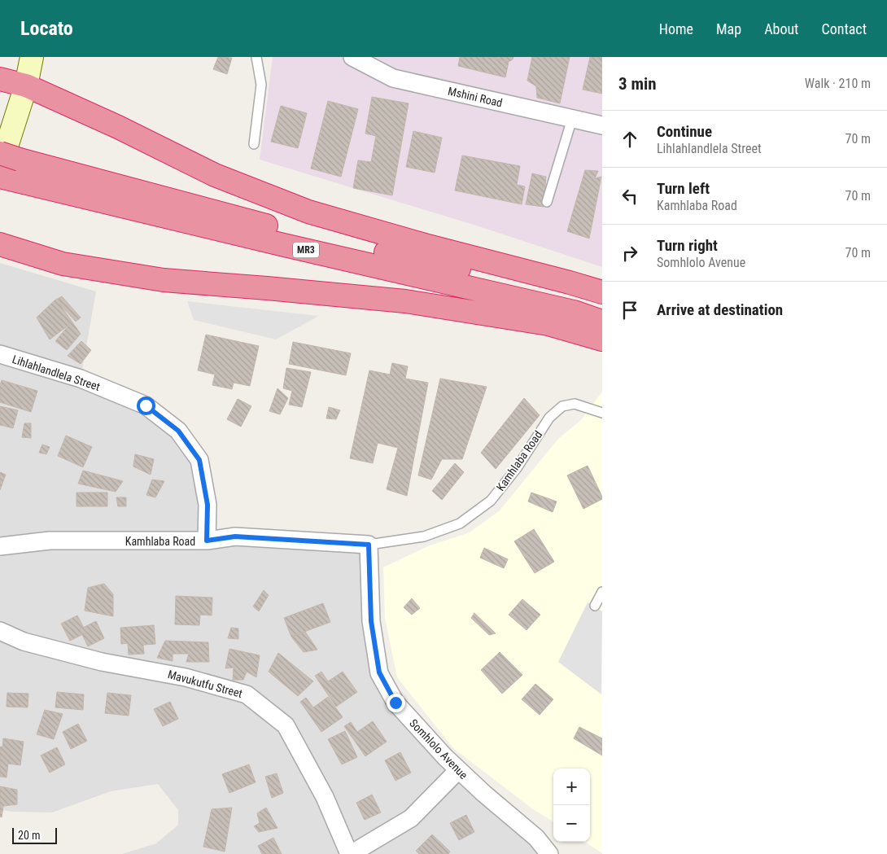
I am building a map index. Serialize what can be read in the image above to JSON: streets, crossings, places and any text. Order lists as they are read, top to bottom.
{
  "streets": {
    "highway": ["MR3"],
    "street": [
      "Mshini Road",
      "Lihlahlandlela Street",
      "Kamhlaba Road",
      "Mavukutfu Street",
      "Somhlolo Avenue"
    ]
  },
  "crossings": [
    ["Lihlahlandlela Street", "Kamhlaba Road"],
    ["Kamhlaba Road", "Somhlolo Avenue"]
  ],
  "scale_bar": "20 m",
  "page": {
    "header": "Locato",
    "nav": [
      "Home",
      "Map",
      "About",
      "Contact"
    ],
    "heading": ["3 min", "Walk · 210 m"],
    "list": [
      ["Continue", "Lihlahlandlela Street", "70 m"],
      ["Turn left", "Kamhlaba Road", "70 m"],
      ["Turn right", "Somhlolo Avenue", "70 m"],
      "Arrive at destination"
    ],
    "map_buttons": ["+", "−"],
    "scale": "20 m"
  }
}
